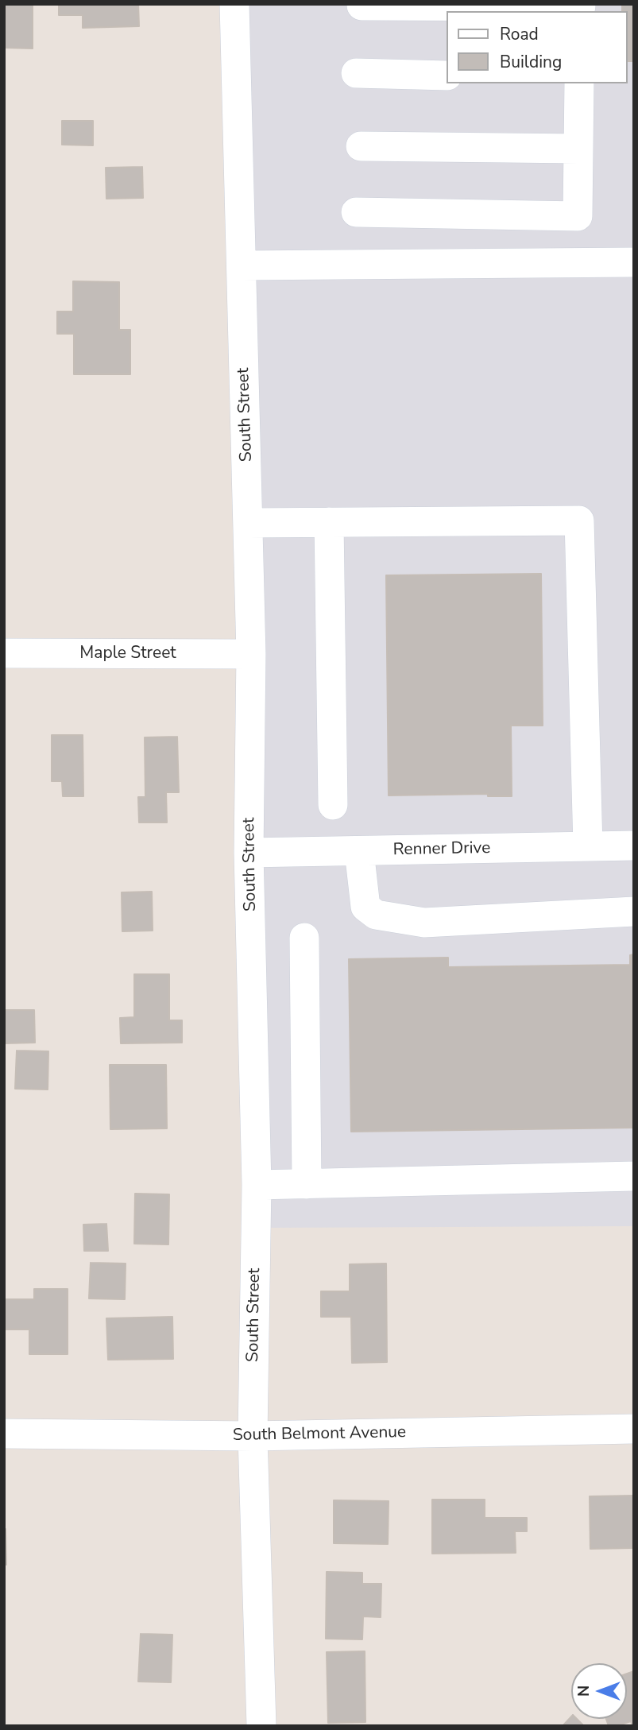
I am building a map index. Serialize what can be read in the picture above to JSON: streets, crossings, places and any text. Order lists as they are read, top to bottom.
{
  "streets": {
    "street": [
      "South Street",
      "Maple Street",
      "Renner Drive",
      "South Belmont Avenue"
    ]
  },
  "crossings": [
    ["South Street", "Maple Street"],
    ["South Street", "Renner Drive"],
    ["South Street", "South Belmont Avenue"]
  ],
  "legend": ["Road", "Building"],
  "north": "left"
}
